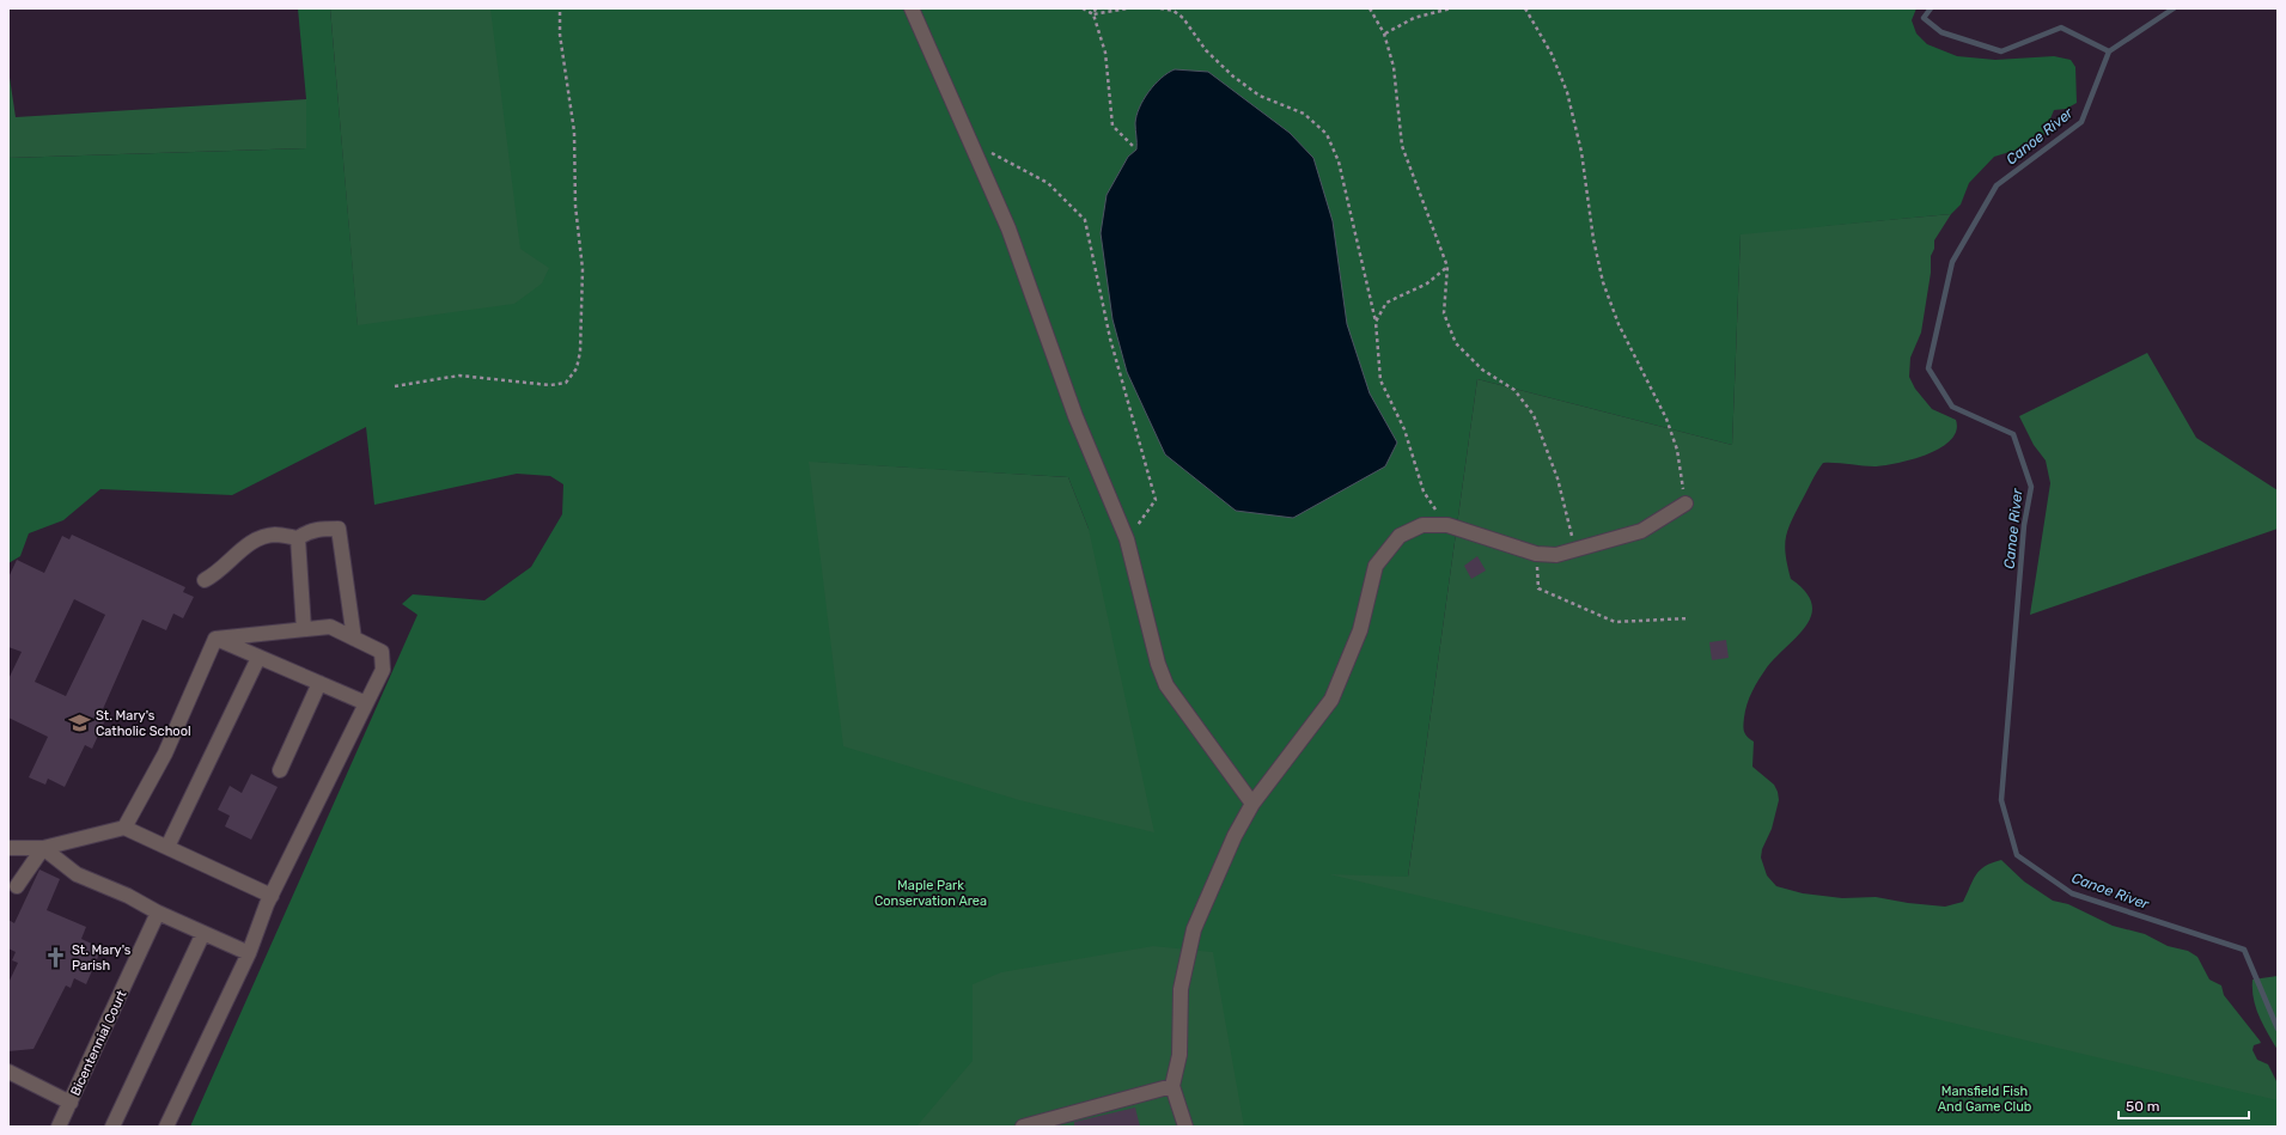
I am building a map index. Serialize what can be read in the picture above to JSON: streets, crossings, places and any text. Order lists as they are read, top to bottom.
{
  "streets": {
    "lane": ["Bicentennial Court"]
  },
  "water": ["Canoe River"],
  "parks": ["Maple Park Conservation Area", "Mansfield Fish And Game Club"],
  "places": {
    "school or university": ["St. Mary's Catholic School"],
    "church": ["St. Mary's Parish"]
  },
  "scale_bar": "50 m"
}
